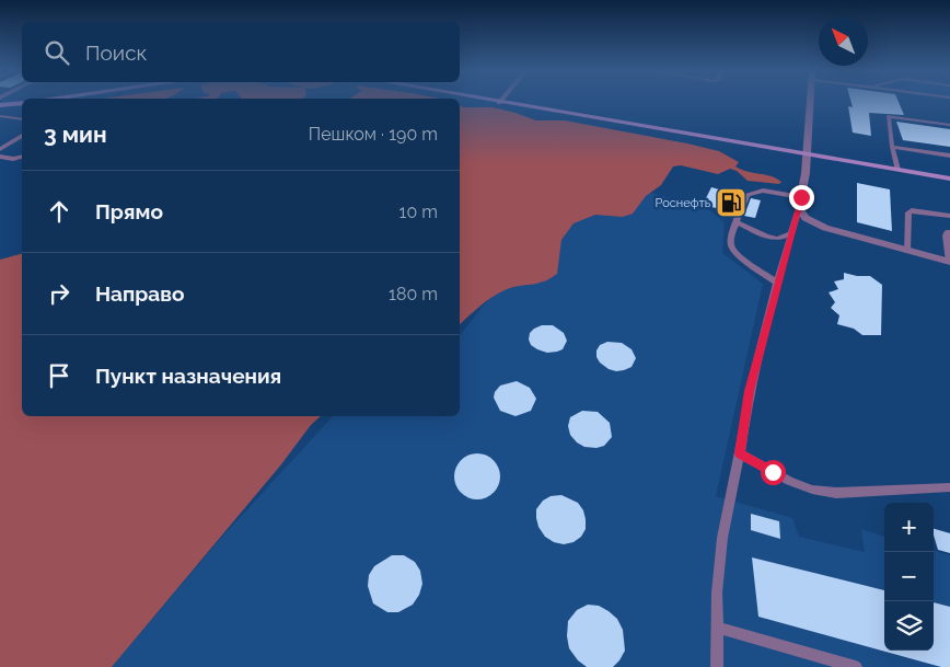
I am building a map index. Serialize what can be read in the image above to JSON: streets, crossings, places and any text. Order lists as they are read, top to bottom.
{
  "places": {
    "fuel station": ["Роснефть"]
  },
  "north": "top left",
  "page": {
    "search": "Поиск",
    "heading": ["3 мин", "Пешком · 190 m"],
    "list": [
      ["Прямо", "10 m"],
      ["Направо", "180 m"],
      "Пункт назначения"
    ],
    "map_buttons": ["+", "−"]
  }
}
